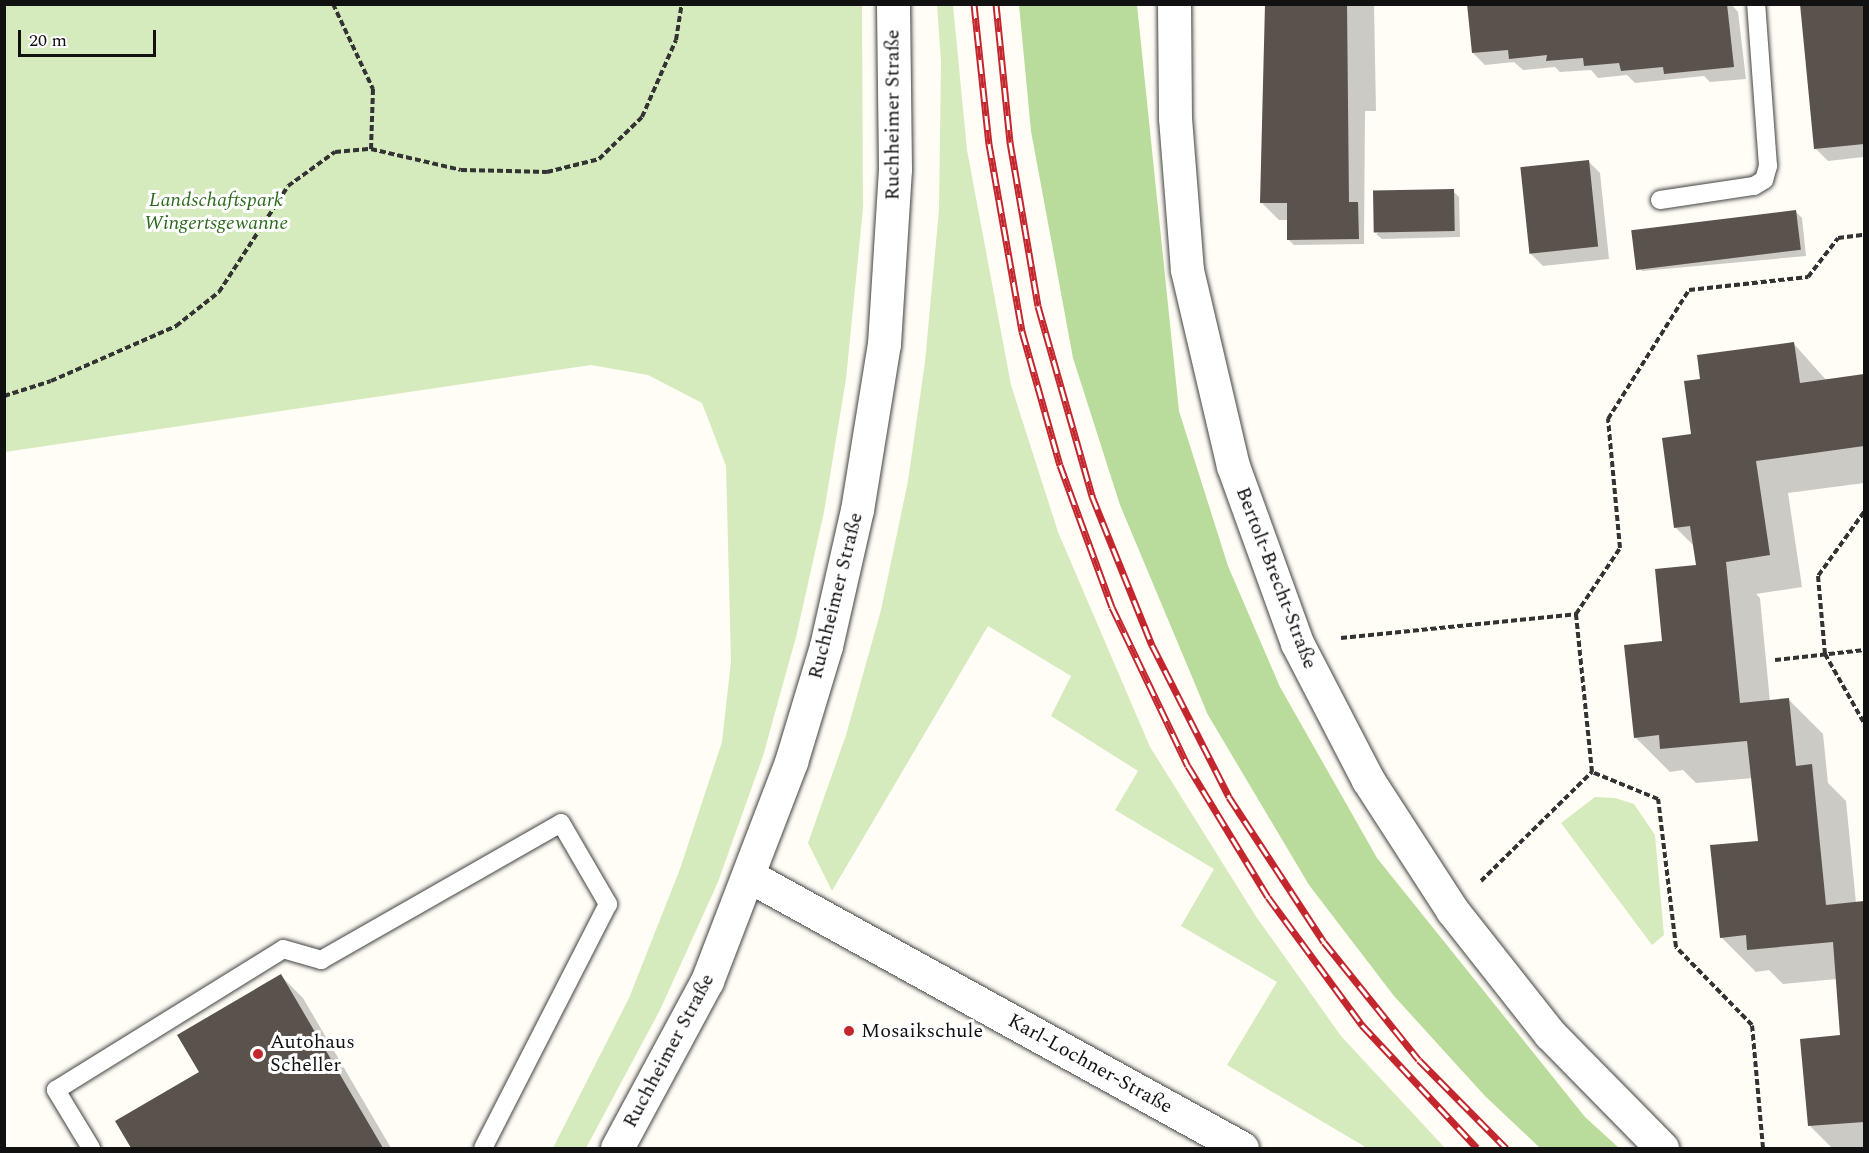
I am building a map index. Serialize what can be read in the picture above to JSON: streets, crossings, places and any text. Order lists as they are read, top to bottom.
{
  "streets": {
    "street": ["Ruchheimer Straße", "Bertolt-Brecht-Straße", "Karl-Lochner-Straße"]
  },
  "crossings": [
    ["Ruchheimer Straße", "Karl-Lochner-Straße"]
  ],
  "parks": ["Landschaftspark Wingertsgewanne"],
  "places": ["Mosaikschule", "Autohaus Scheller"],
  "scale_bar": "20 m"
}
